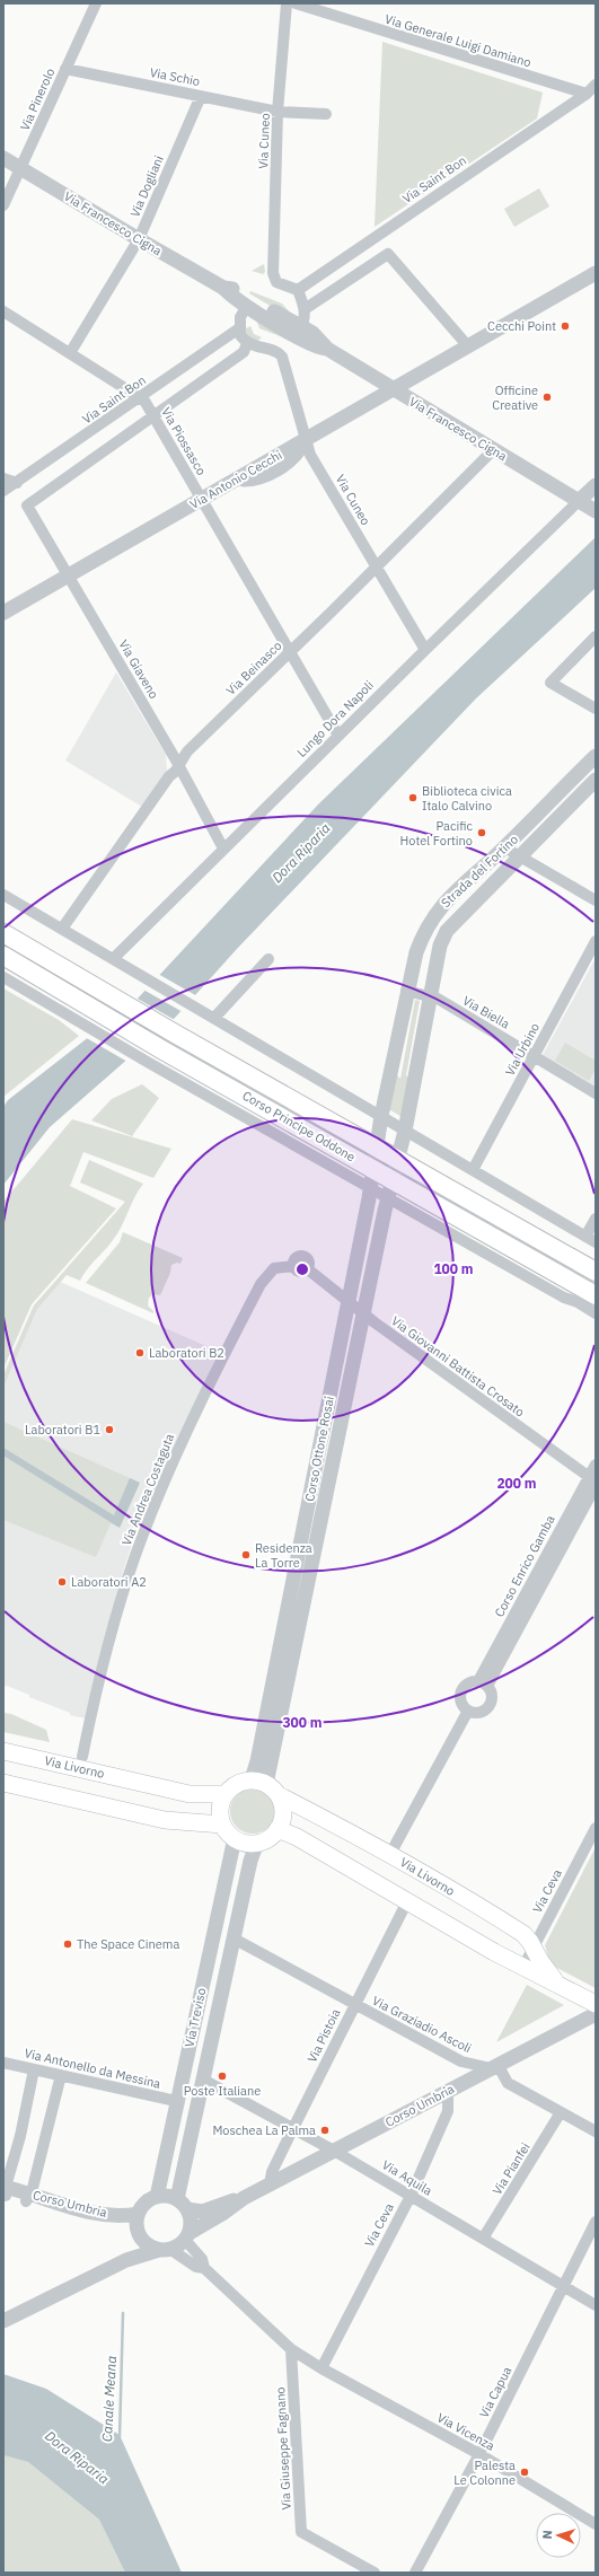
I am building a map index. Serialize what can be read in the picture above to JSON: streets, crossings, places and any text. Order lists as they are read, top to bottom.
{
  "streets": {
    "main road": ["Corso Principe Oddone", "Via Livorno"],
    "street": [
      "Via Generale Luigi Damiano",
      "Via Schio",
      "Via Pinerolo",
      "Via Cuneo",
      "Via Saint Bon",
      "Via Dogliani",
      "Via Francesco Cigna",
      "Via Piossasco",
      "Via Antonio Cecchi",
      "Via Beinasco",
      "Via Giaveno",
      "Lungo Dora Napoli",
      "Strada del Fortino",
      "Via Biella",
      "Via Urbino",
      "Via Giovanni Battista Crosato",
      "Corso Ottone Rosai",
      "Via Andrea Costaguta",
      "Corso Enrico Gamba",
      "Via Ceva",
      "Via Treviso",
      "Via Graziadio Ascoli",
      "Via Pistoia",
      "Via Antonello da Messina",
      "Corso Umbria",
      "Via Pianfei",
      "Via Aquila",
      "Via Capua",
      "Via Vicenza",
      "Via Giuseppe Fagnano"
    ]
  },
  "crossings": [
    ["Via Generale Luigi Damiano", "Via Saint Bon"],
    ["Via Schio", "Via Pinerolo"],
    ["Via Schio", "Via Cuneo"],
    ["Via Schio", "Via Dogliani"],
    ["Via Pinerolo", "Via Francesco Cigna"],
    ["Via Cuneo", "Via Saint Bon"],
    ["Via Cuneo", "Via Antonio Cecchi"],
    ["Via Cuneo", "Via Beinasco"],
    ["Via Cuneo", "Lungo Dora Napoli"],
    ["Via Saint Bon", "Via Piossasco"],
    ["Via Saint Bon", "Via Giaveno"],
    ["Via Dogliani", "Via Francesco Cigna"],
    ["Via Dogliani", "Via Piossasco"],
    ["Via Francesco Cigna", "Via Beinasco"],
    ["Via Francesco Cigna", "Lungo Dora Napoli"],
    ["Via Piossasco", "Via Antonio Cecchi"],
    ["Via Piossasco", "Via Beinasco"],
    ["Via Piossasco", "Lungo Dora Napoli"],
    ["Via Antonio Cecchi", "Via Giaveno"],
    ["Via Beinasco", "Via Giaveno"],
    ["Via Giaveno", "Lungo Dora Napoli"],
    ["Strada del Fortino", "Via Biella"],
    ["Strada del Fortino", "Corso Ottone Rosai"],
    ["Via Biella", "Via Urbino"],
    ["Corso Principe Oddone", "Corso Ottone Rosai"],
    ["Via Giovanni Battista Crosato", "Corso Ottone Rosai"],
    ["Via Giovanni Battista Crosato", "Via Andrea Costaguta"],
    ["Via Giovanni Battista Crosato", "Corso Enrico Gamba"],
    ["Corso Ottone Rosai", "Via Livorno"],
    ["Corso Ottone Rosai", "Via Treviso"],
    ["Via Livorno", "Via Ceva"],
    ["Via Livorno", "Via Treviso"],
    ["Via Livorno", "Via Pistoia"],
    ["Via Ceva", "Corso Umbria"],
    ["Via Ceva", "Via Aquila"],
    ["Via Ceva", "Via Vicenza"],
    ["Via Treviso", "Via Graziadio Ascoli"],
    ["Via Treviso", "Via Antonello da Messina"],
    ["Via Treviso", "Corso Umbria"],
    ["Via Treviso", "Via Aquila"],
    ["Via Graziadio Ascoli", "Via Pistoia"],
    ["Via Graziadio Ascoli", "Corso Umbria"],
    ["Via Graziadio Ascoli", "Via Pianfei"],
    ["Via Pistoia", "Corso Umbria"],
    ["Via Pistoia", "Via Aquila"],
    ["Corso Umbria", "Via Aquila"],
    ["Via Pianfei", "Via Aquila"],
    ["Via Aquila", "Via Capua"],
    ["Via Capua", "Via Vicenza"]
  ],
  "water": ["Dora Riparia", "Canale Meana"],
  "places": [
    "Cecchi Point",
    "Officine Creative",
    "Biblioteca civica Italo Calvino",
    "Pacific Hotel Fortino",
    "Laboratori B2",
    "Laboratori B1",
    "Residenza La Torre",
    "Laboratori A2",
    "The Space Cinema",
    "Poste Italiane",
    "Moschea La Palma",
    "Palesta Le Colonne"
  ],
  "north": "left",
  "rings": ["100 m", "200 m", "300 m"]
}
